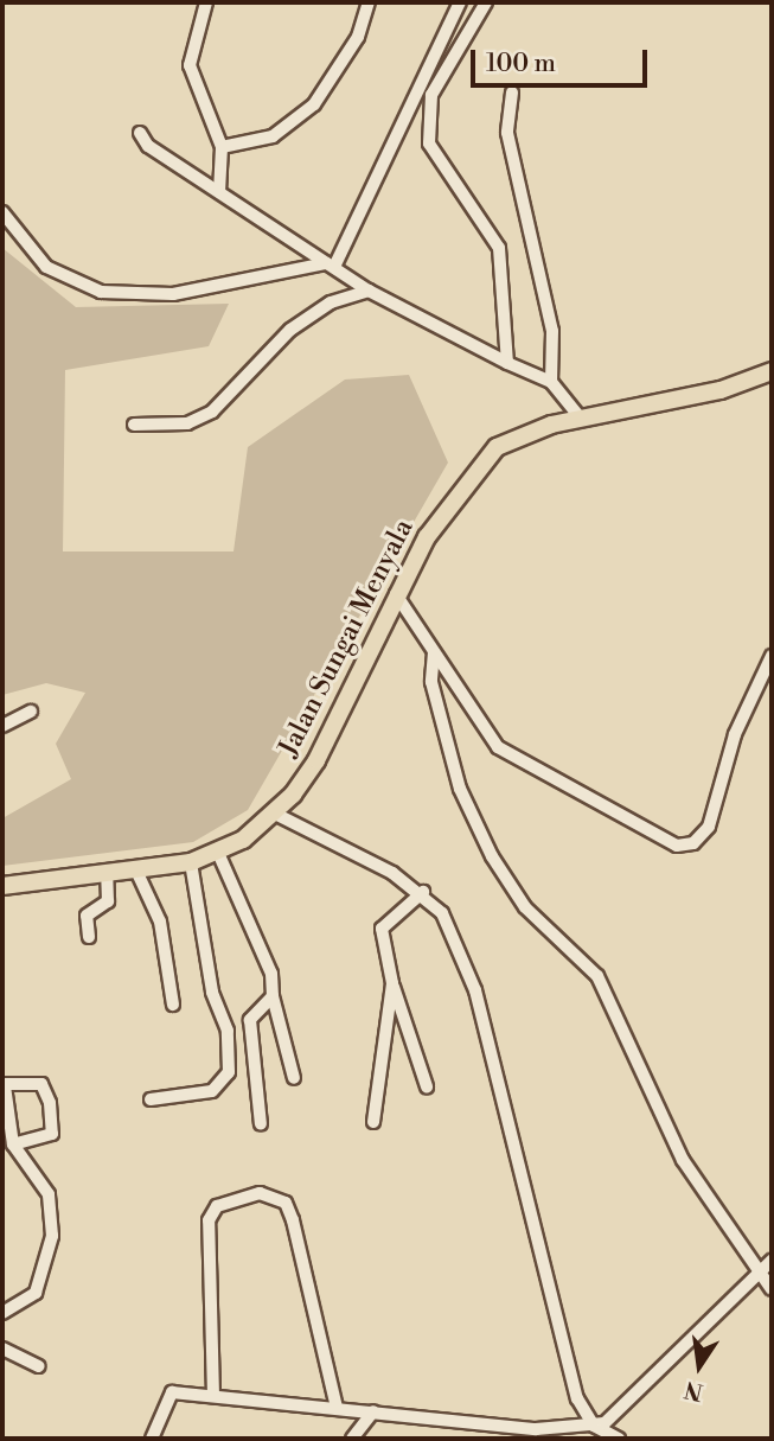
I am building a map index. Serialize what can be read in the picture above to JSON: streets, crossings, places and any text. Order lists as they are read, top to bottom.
{
  "streets": {
    "main road": ["Jalan Sungai Menyala"]
  },
  "scale_bar": "100 m",
  "north": "bottom"
}
